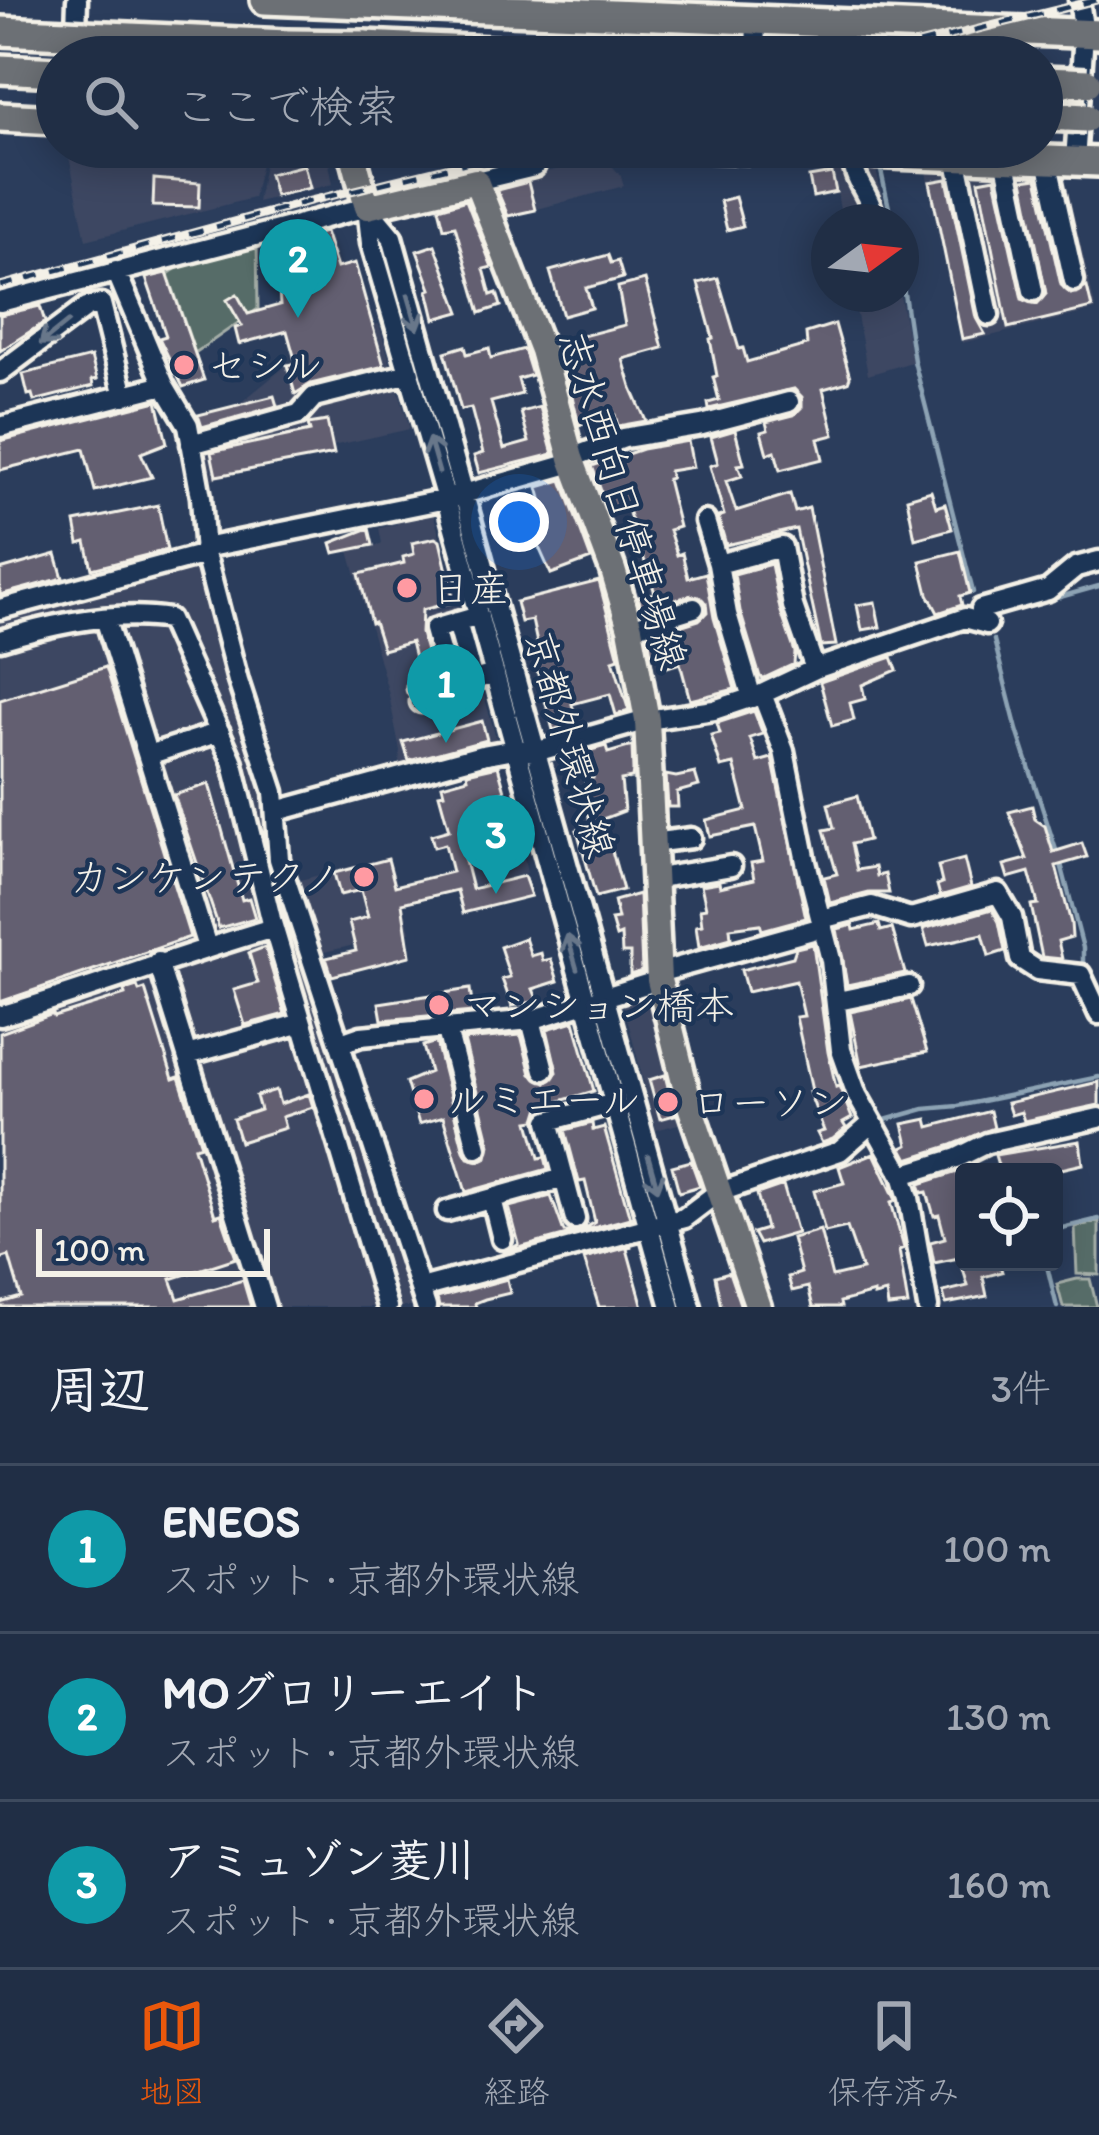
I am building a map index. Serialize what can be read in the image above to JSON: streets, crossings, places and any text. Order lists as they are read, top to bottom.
{
  "streets": {
    "main road": ["志水西向日停車場線", "京都外環状線"]
  },
  "places": [
    "セシル",
    "日産",
    "カンケンテクノ",
    "マンション橋本",
    "ルミエール",
    "ローソン"
  ],
  "scale_bar": "100 m",
  "north": "right",
  "page": {
    "search": "ここで検索",
    "pins": ["2", "1", "3"],
    "scale": "100 m",
    "heading": ["周辺", "3件"],
    "list": [
      {
        "mark": "1",
        "name": "ENEOS",
        "note": "スポット · 京都外環状線",
        "value": "100 m"
      },
      {
        "mark": "2",
        "name": "MOグロリーエイト",
        "note": "スポット · 京都外環状線",
        "value": "130 m"
      },
      {
        "mark": "3",
        "name": "アミュゾン菱川",
        "note": "スポット · 京都外環状線",
        "value": "160 m"
      }
    ],
    "nav": ["地図", "経路", "保存済み"]
  }
}
